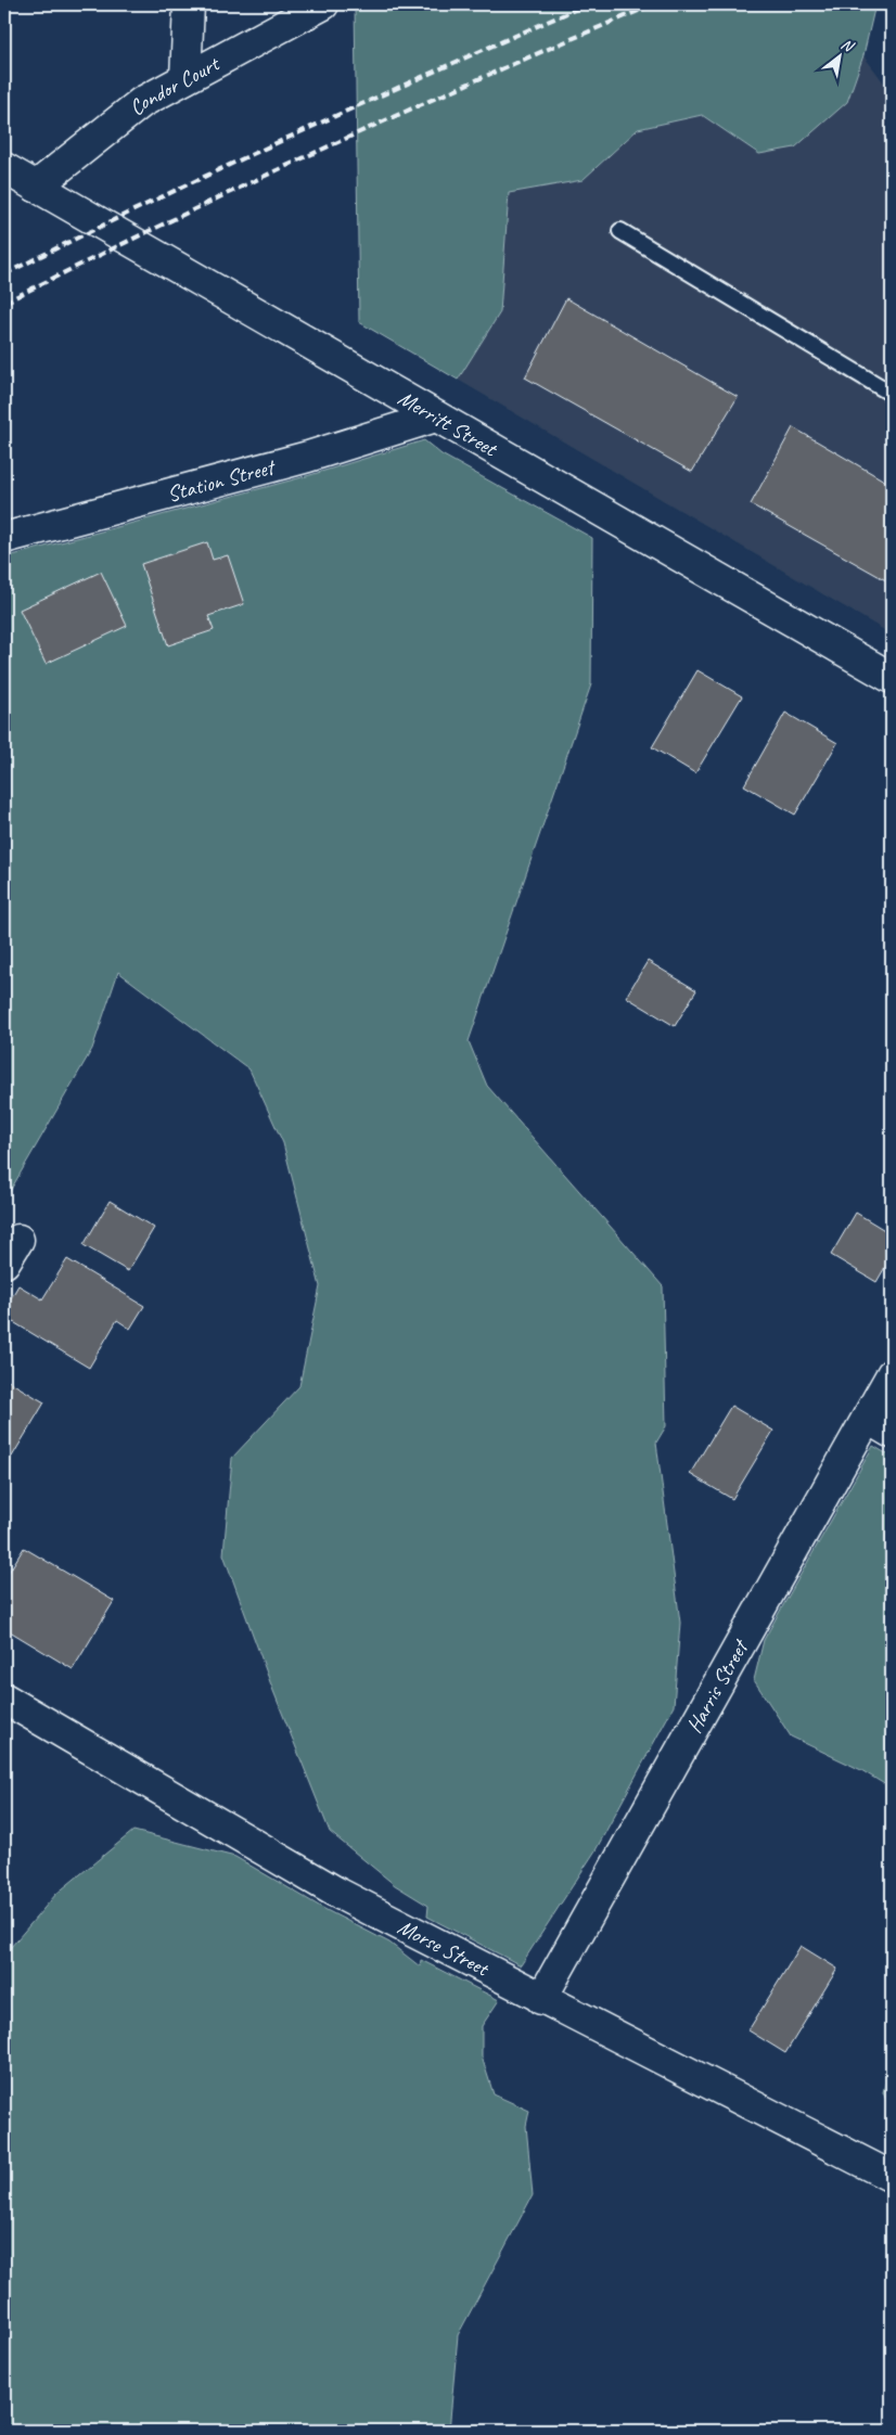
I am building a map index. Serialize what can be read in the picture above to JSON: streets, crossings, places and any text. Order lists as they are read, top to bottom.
{
  "streets": {
    "street": [
      "Condor Court",
      "Merritt Street",
      "Station Street",
      "Harris Street",
      "Morse Street"
    ]
  },
  "crossings": [
    ["Condor Court", "Merritt Street"],
    ["Merritt Street", "Station Street"],
    ["Harris Street", "Morse Street"]
  ],
  "north": "top right"
}
